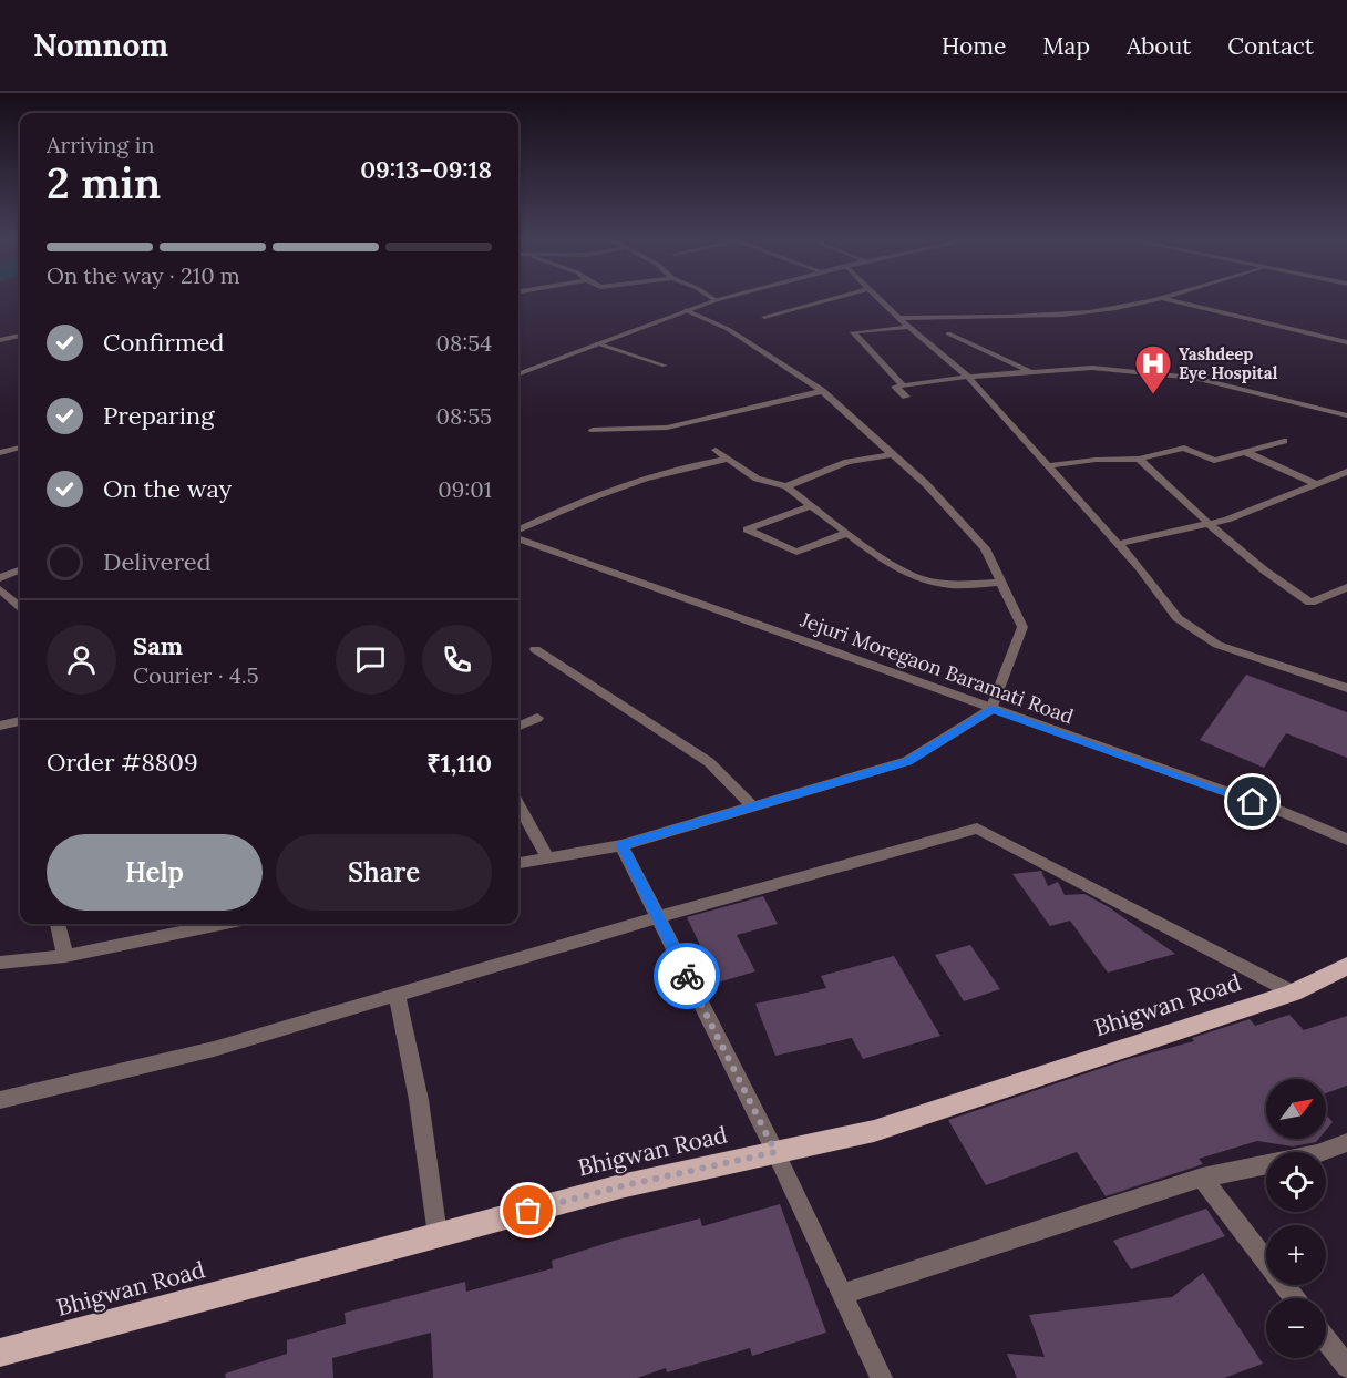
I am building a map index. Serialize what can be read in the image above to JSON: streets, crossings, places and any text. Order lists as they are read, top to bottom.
{
  "streets": {
    "main road": ["Bhigwan Road"],
    "street": ["Jejuri Moregaon Baramati Road"]
  },
  "places": {
    "hospital": ["Yashdeep Eye Hospital"]
  },
  "north": "top right",
  "page": {
    "header": "Nomnom",
    "nav": [
      "Home",
      "Map",
      "About",
      "Contact"
    ],
    "heading": ["2 min", "Arriving in", "09:13–09:18"],
    "panel": [
      "Sam",
      "Courier · 4.5",
      "Order #8809",
      "₹1,110"
    ],
    "bar": "On the way · 210 m",
    "list": [
      ["Confirmed", "08:54"],
      ["Preparing", "08:55"],
      ["On the way", "09:01"],
      "Delivered"
    ],
    "buttons": ["Help", "Share"],
    "map_buttons": ["+", "−"]
  }
}
